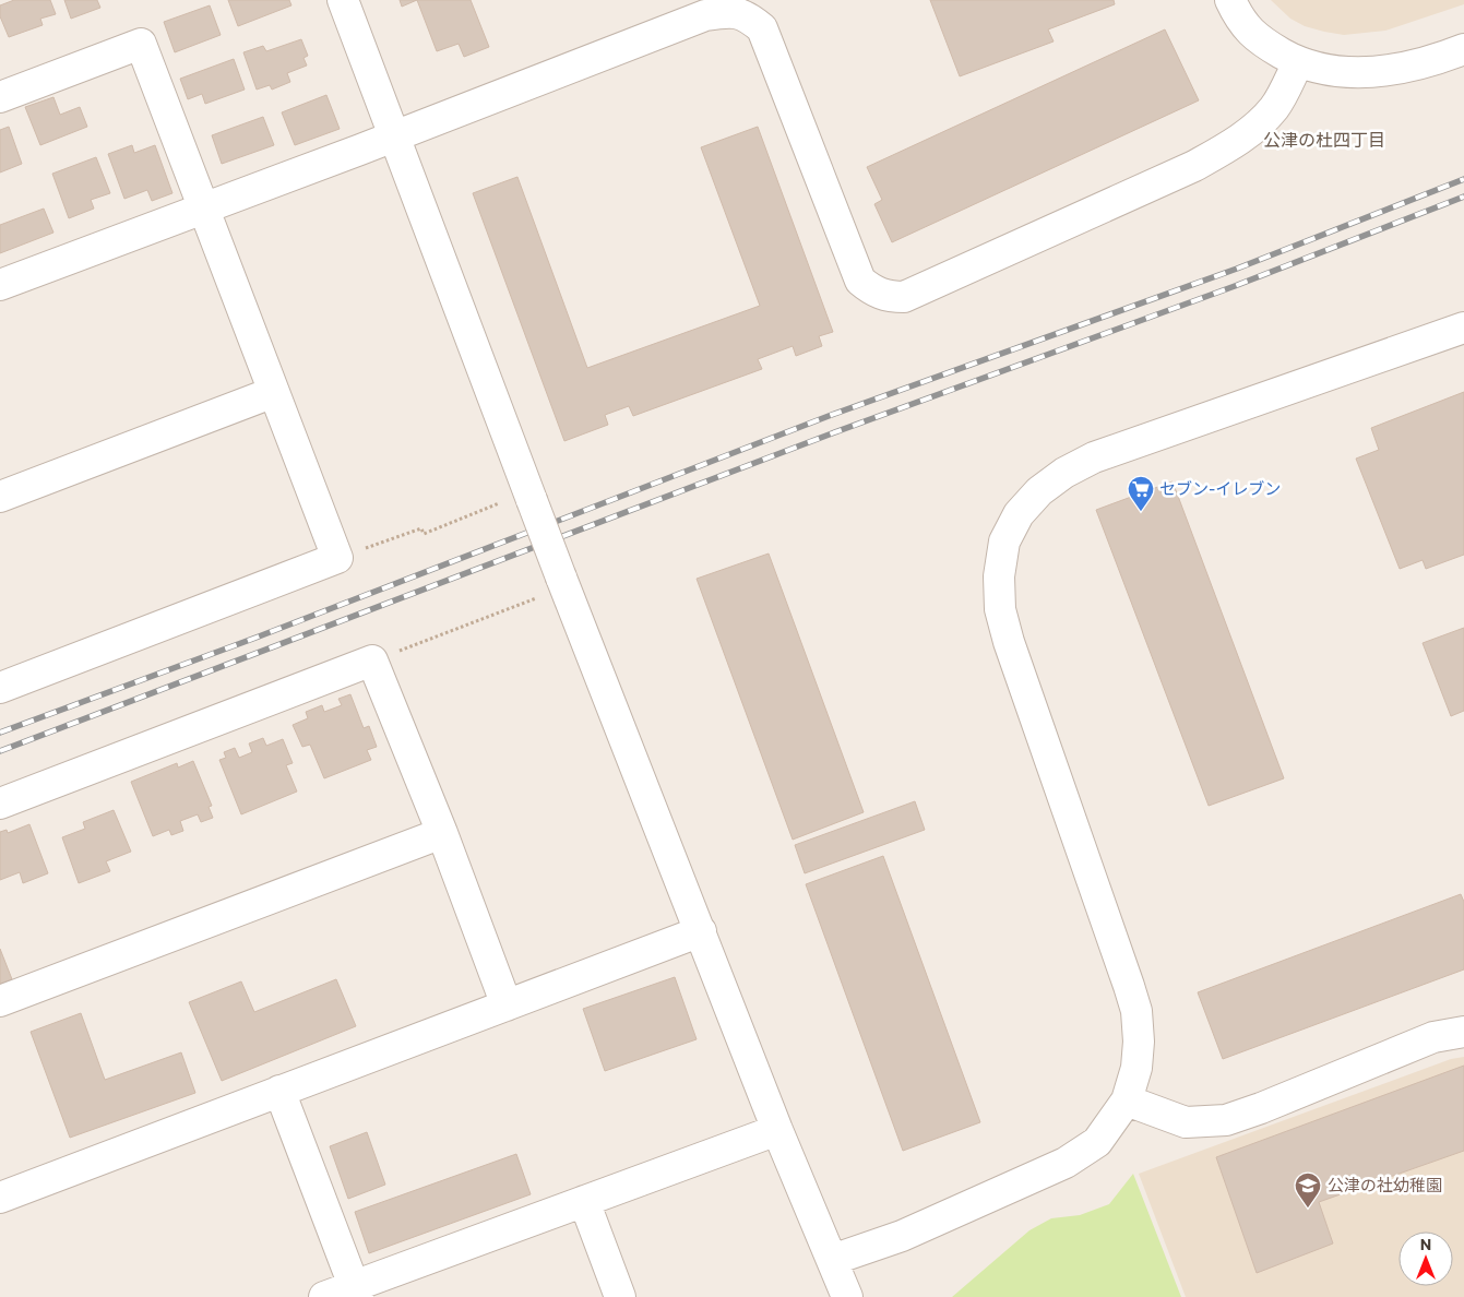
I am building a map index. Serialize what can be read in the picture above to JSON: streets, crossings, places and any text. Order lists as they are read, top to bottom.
{
  "districts": ["公津の杜四丁目"],
  "places": {
    "supermarket": ["セブン-イレブン"],
    "school or university": ["公津の社幼稚園"]
  },
  "north": "top"
}
